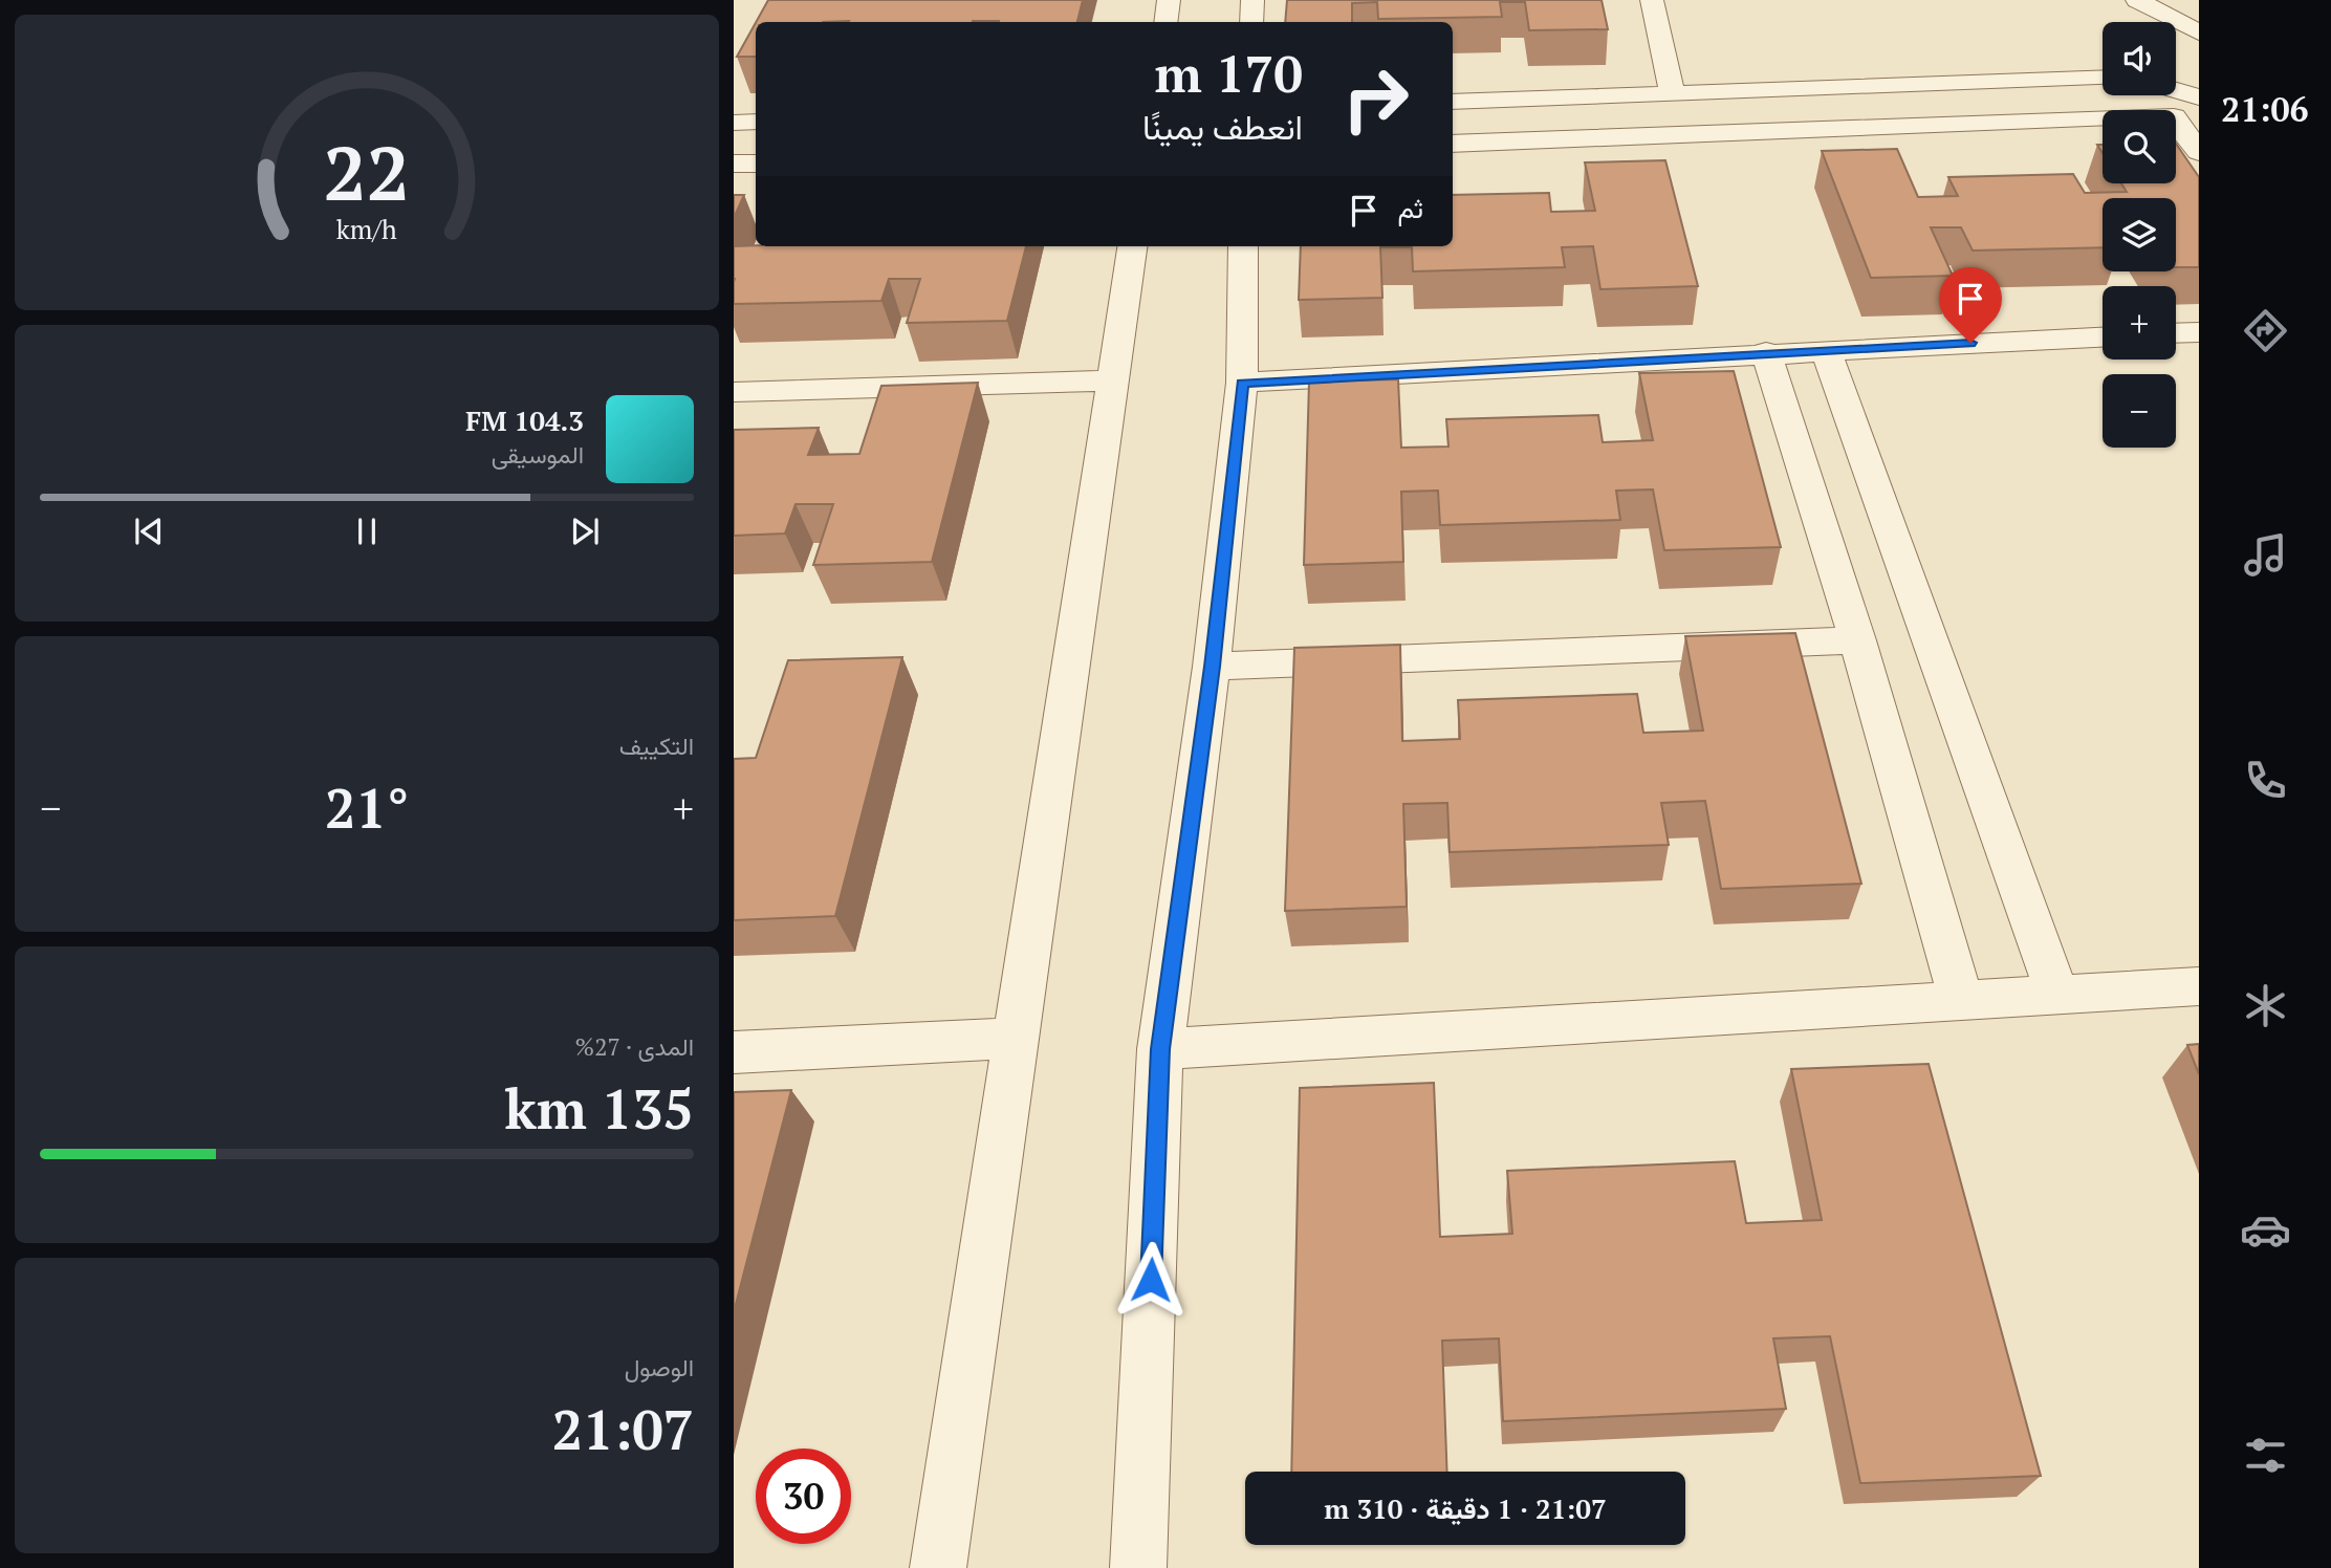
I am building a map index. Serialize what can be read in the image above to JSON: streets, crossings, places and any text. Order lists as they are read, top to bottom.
{
  "page": {
    "tabs": "21:06",
    "map_buttons": ["+", "−"],
    "turn": ["170 m", "انعطف يمينًا"],
    "then": "ثم",
    "song": ["104.3 FM", "الموسيقى"],
    "tile": [
      "التكييف",
      ["المدى · 27%", "135 km"],
      ["الوصول", "21:07"]
    ],
    "heat": ["−", "21°", "+"],
    "limit": "30",
    "trip": "21:07 · 1 دقيقة · 310 m",
    "gauge": ["22", "km/h"]
  }
}
